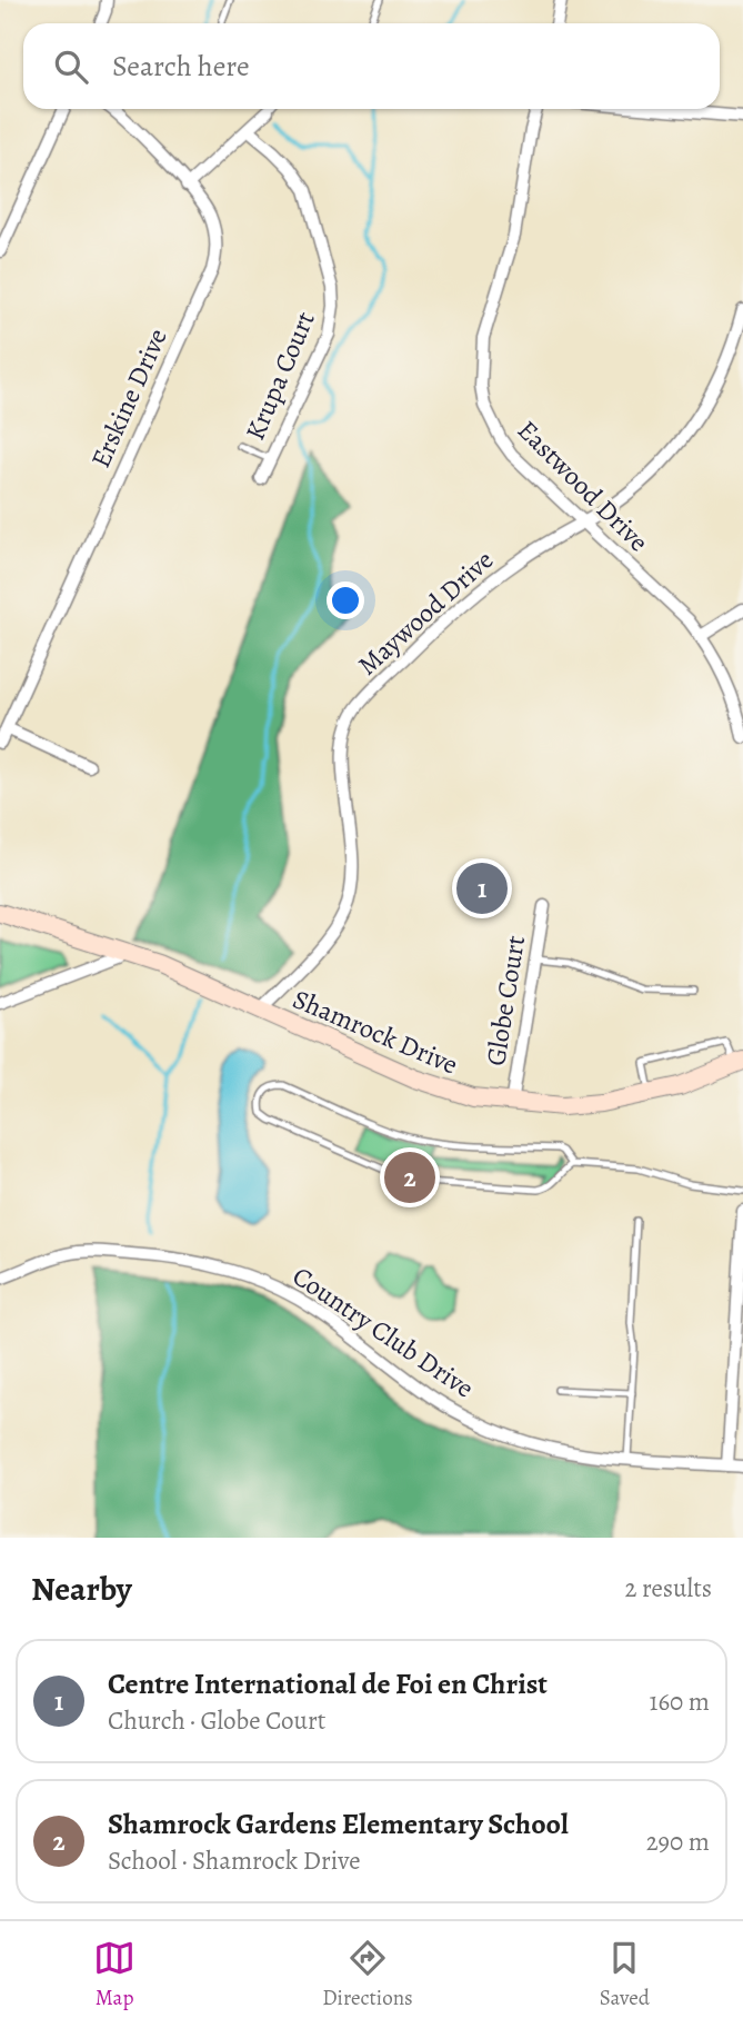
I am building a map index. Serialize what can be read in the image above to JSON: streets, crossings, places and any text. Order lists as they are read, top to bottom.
{
  "streets": {
    "street": [
      "Krupa Court",
      "Erskine Drive",
      "Eastwood Drive",
      "Maywood Drive",
      "Globe Court",
      "Shamrock Drive",
      "Country Club Drive"
    ]
  },
  "crossings": [
    ["Eastwood Drive", "Maywood Drive"],
    ["Maywood Drive", "Shamrock Drive"],
    ["Globe Court", "Shamrock Drive"]
  ],
  "page": {
    "search": "Search here",
    "pins": ["1", "2"],
    "heading": ["Nearby", "2 results"],
    "list": [
      {
        "mark": "1",
        "name": "Centre International de Foi en Christ",
        "note": "Church · Globe Court",
        "value": "160 m"
      },
      {
        "mark": "2",
        "name": "Shamrock Gardens Elementary School",
        "note": "School · Shamrock Drive",
        "value": "290 m"
      }
    ],
    "nav": ["Map", "Directions", "Saved"]
  }
}
